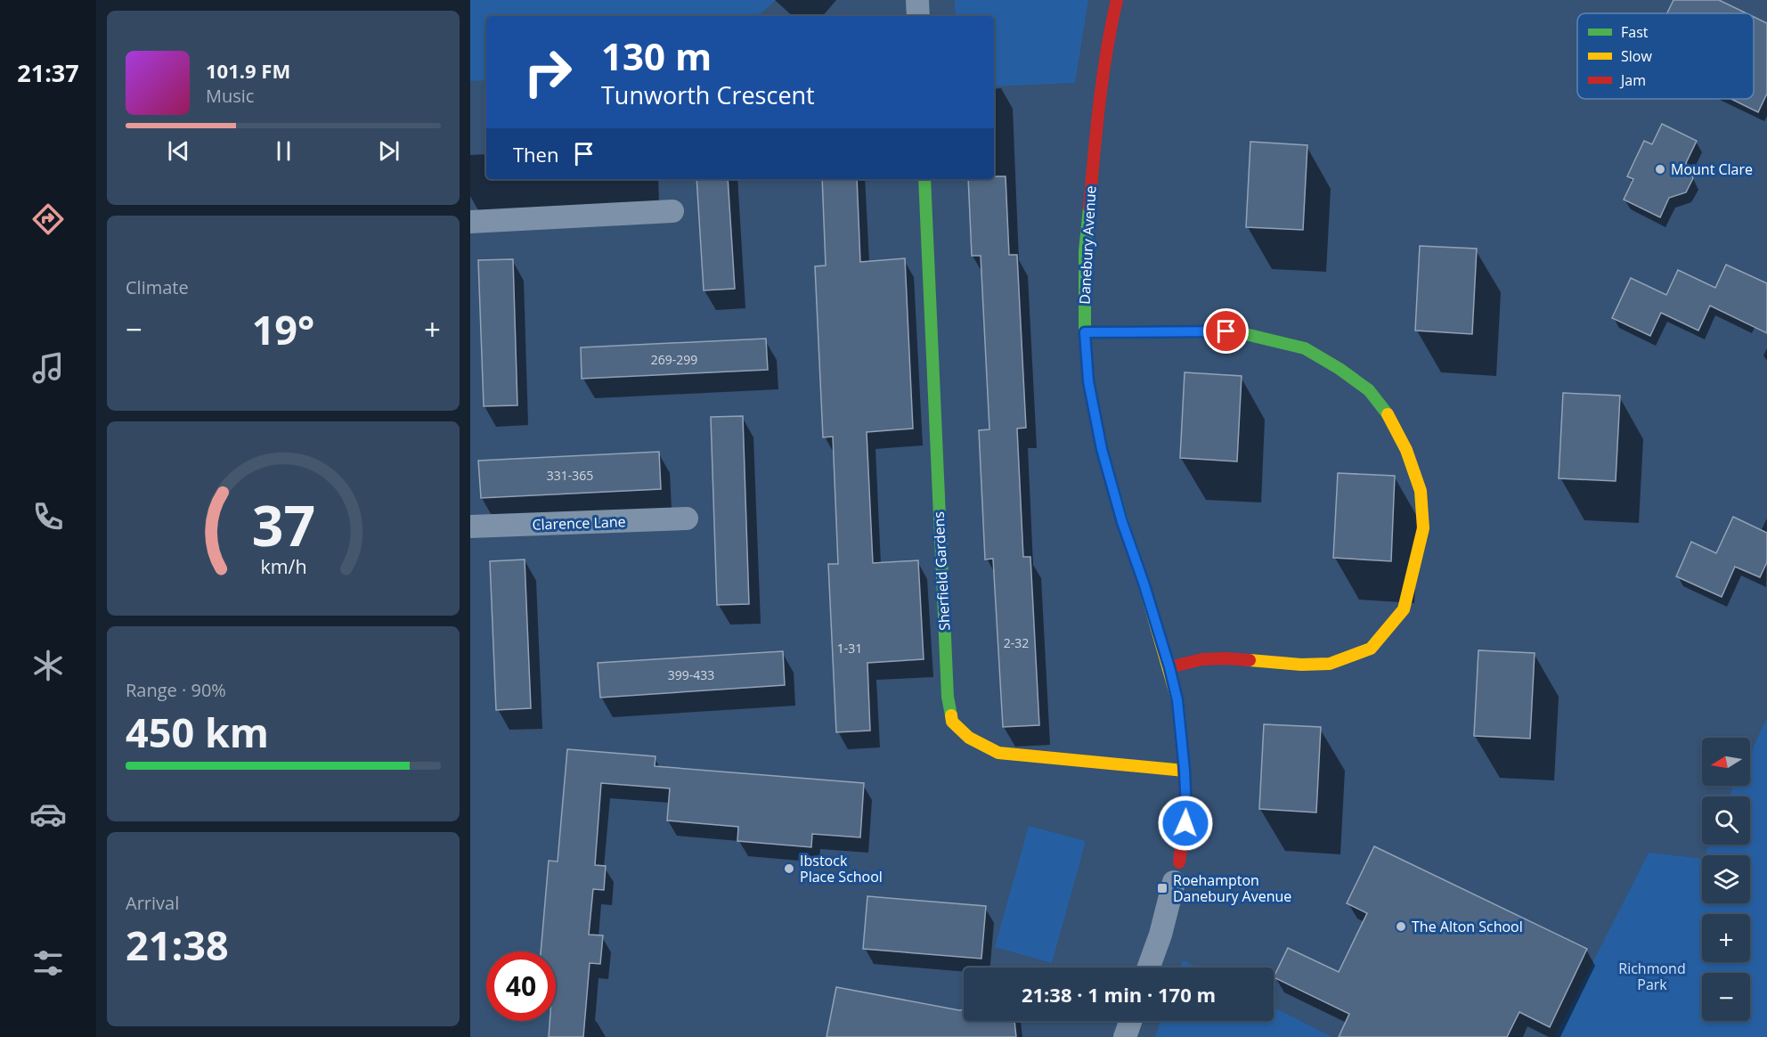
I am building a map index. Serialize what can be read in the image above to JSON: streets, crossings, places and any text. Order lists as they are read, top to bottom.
{
  "streets": {
    "street": ["Danebury Avenue", "Clarence Lane", "Sherfield Gardens"]
  },
  "crossings": [
    ["Danebury Avenue", "Sherfield Gardens"]
  ],
  "parks": ["Richmond Park"],
  "places": {
    "other": ["Mount Clare", "Ibstock Place School", "The Alton School"],
    "transit": ["Roehampton Danebury Avenue"]
  },
  "house_numbers": [
    "269-299",
    "331-365",
    "2-32",
    "1-31",
    "399-433"
  ],
  "legend": ["Fast", "Slow", "Jam"],
  "north": "left",
  "page": {
    "tabs": "21:37",
    "turn": ["130 m", "Tunworth Crescent"],
    "song": ["101.9 FM", "Music"],
    "then": "Then",
    "tile": [
      "Climate",
      ["Range · 90%", "450 km"],
      ["Arrival", "21:38"]
    ],
    "heat": ["−", "19°", "+"],
    "map_buttons": ["+", "−"],
    "limit": "40",
    "trip": "21:38 · 1 min · 170 m",
    "gauge": ["37", "km/h"]
  }
}
